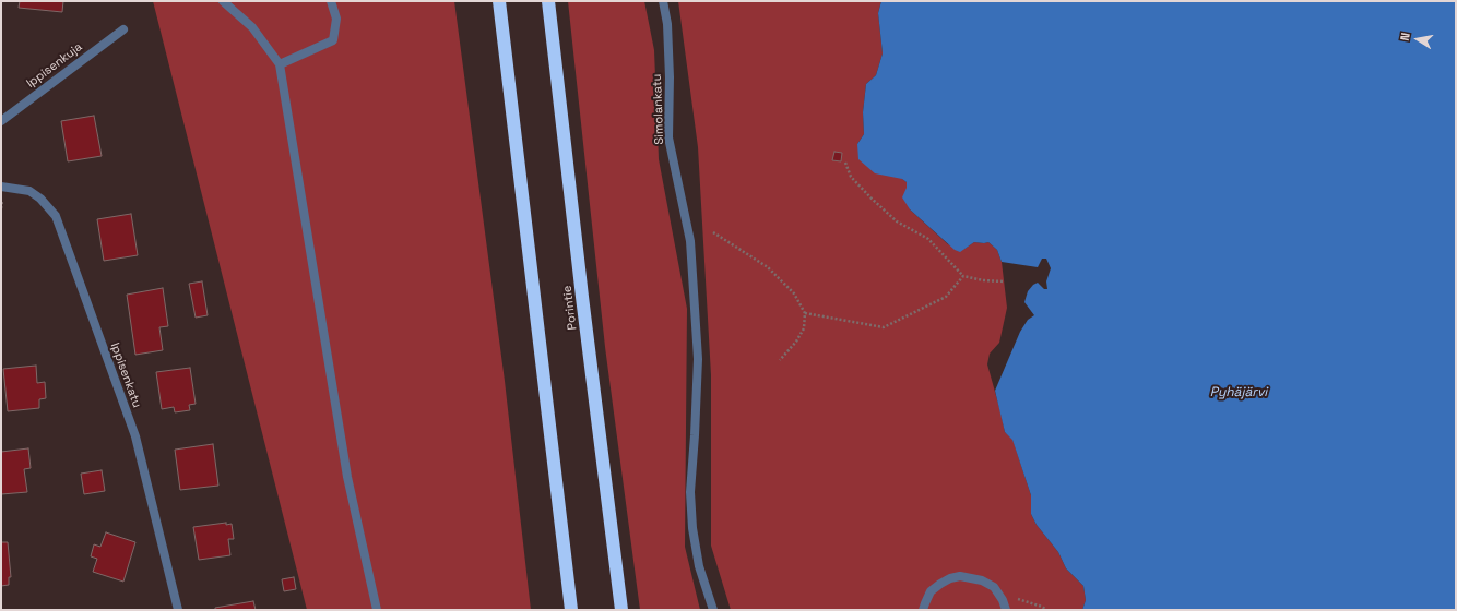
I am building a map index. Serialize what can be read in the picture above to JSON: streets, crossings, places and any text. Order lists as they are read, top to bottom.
{
  "streets": {
    "highway": ["Porintie"],
    "street": ["Ippisenkuja", "Simolankatu", "Ippisenkatu"]
  },
  "water": ["Pyhäjärvi"],
  "north": "left"
}
